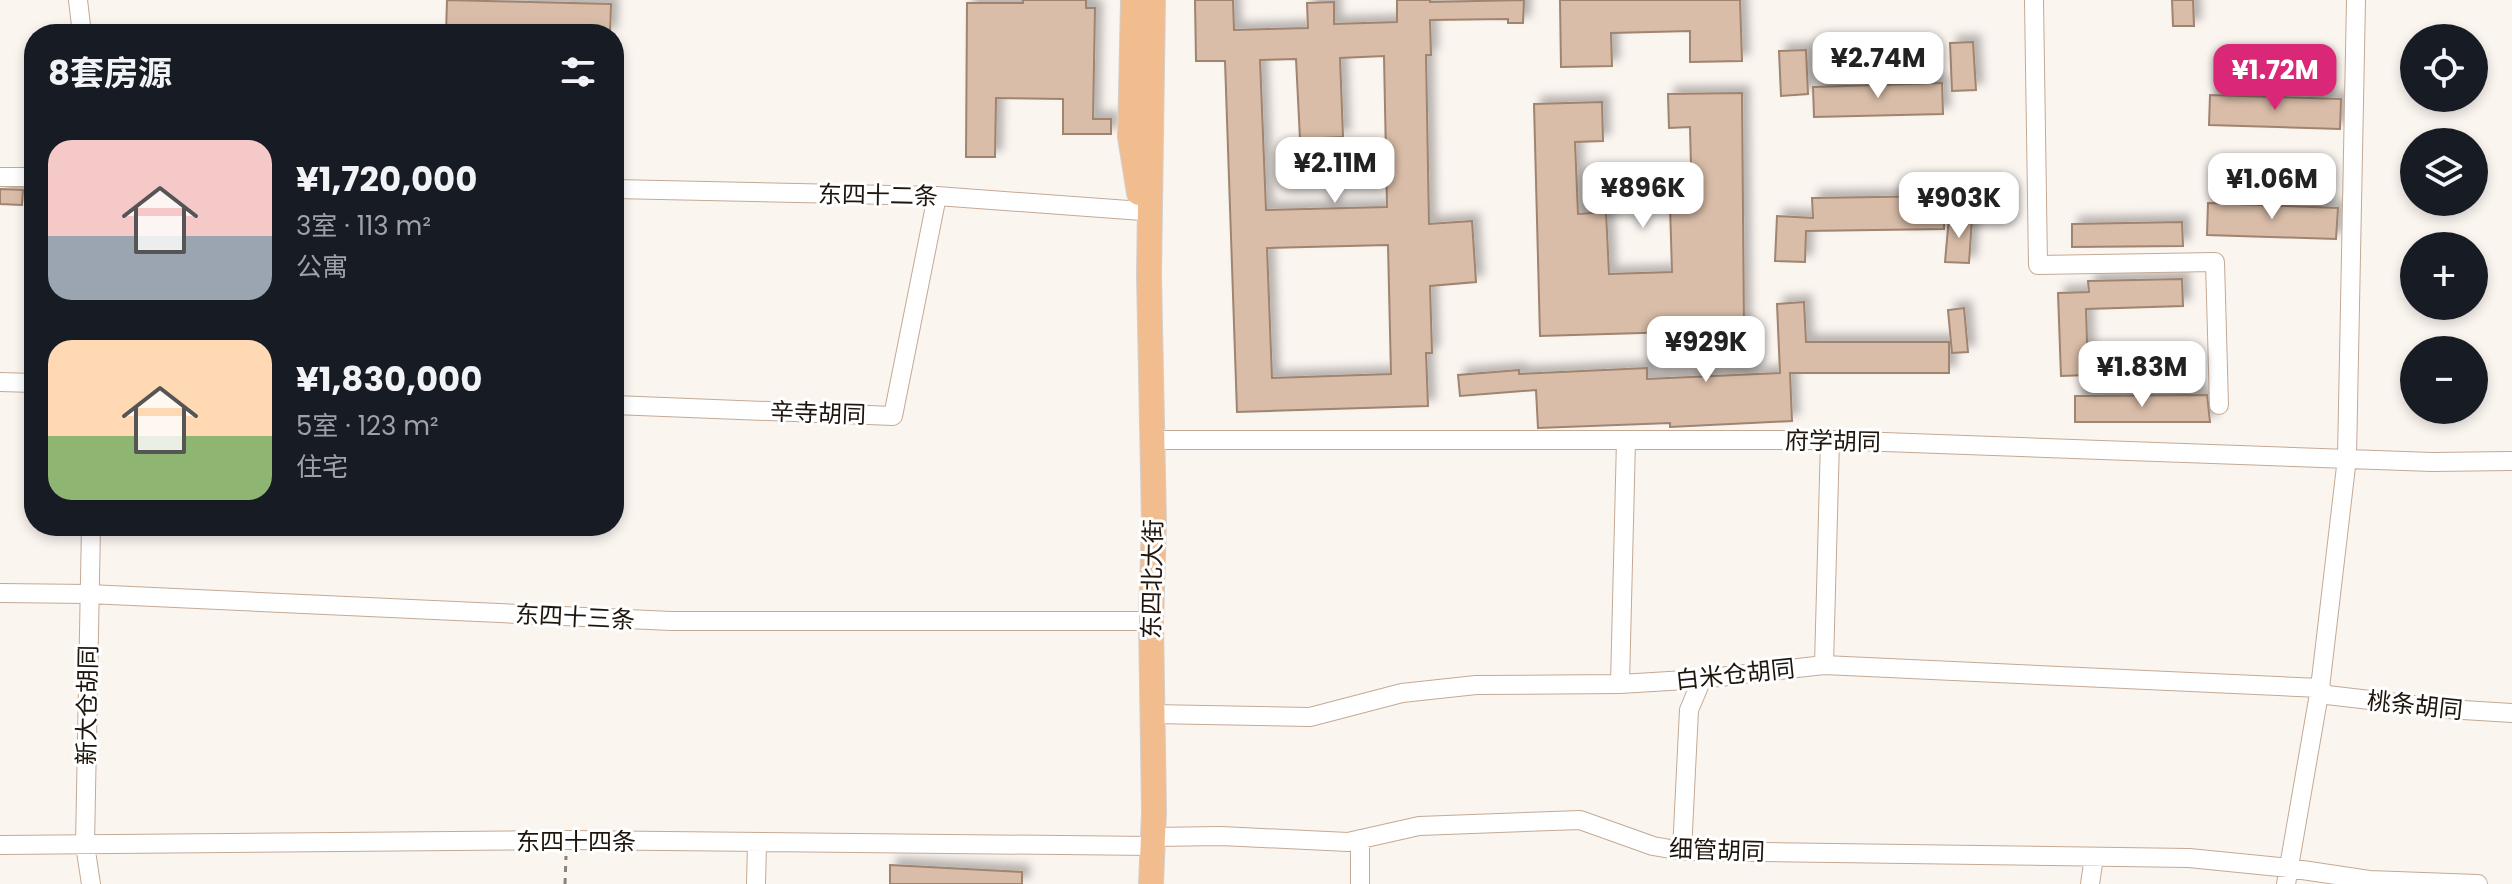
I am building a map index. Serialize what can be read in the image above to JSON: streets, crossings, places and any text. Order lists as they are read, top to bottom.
{
  "streets": {
    "main road": ["东四北大街"],
    "street": [
      "东四十二条",
      "辛寺胡同",
      "府学胡同",
      "东四十三条",
      "白米仓胡同",
      "新大仓胡同",
      "桃条胡同",
      "东四十四条",
      "细管胡同"
    ]
  },
  "crossings": [
    ["东四十二条", "辛寺胡同"],
    ["东四十二条", "东四北大街"],
    ["府学胡同", "东四北大街"],
    ["东四北大街", "东四十三条"],
    ["东四北大街", "白米仓胡同"],
    ["东四北大街", "东四十四条"],
    ["东四北大街", "细管胡同"],
    ["东四十三条", "新大仓胡同"],
    ["白米仓胡同", "桃条胡同"],
    ["新大仓胡同", "东四十四条"],
    ["东四十四条", "细管胡同"]
  ],
  "page": {
    "map_buttons": ["+", "−"],
    "heading": "8套房源",
    "price": [
      "¥2.74M",
      "¥1.72M",
      "¥2.11M",
      "¥1.06M",
      "¥896K",
      "¥903K",
      "¥929K",
      "¥1.83M"
    ],
    "list": [
      {
        "name": "¥1,720,000",
        "note": "3室 · 113 m² · 公寓"
      },
      {
        "name": "¥1,830,000",
        "note": "5室 · 123 m² · 住宅"
      }
    ]
  }
}
